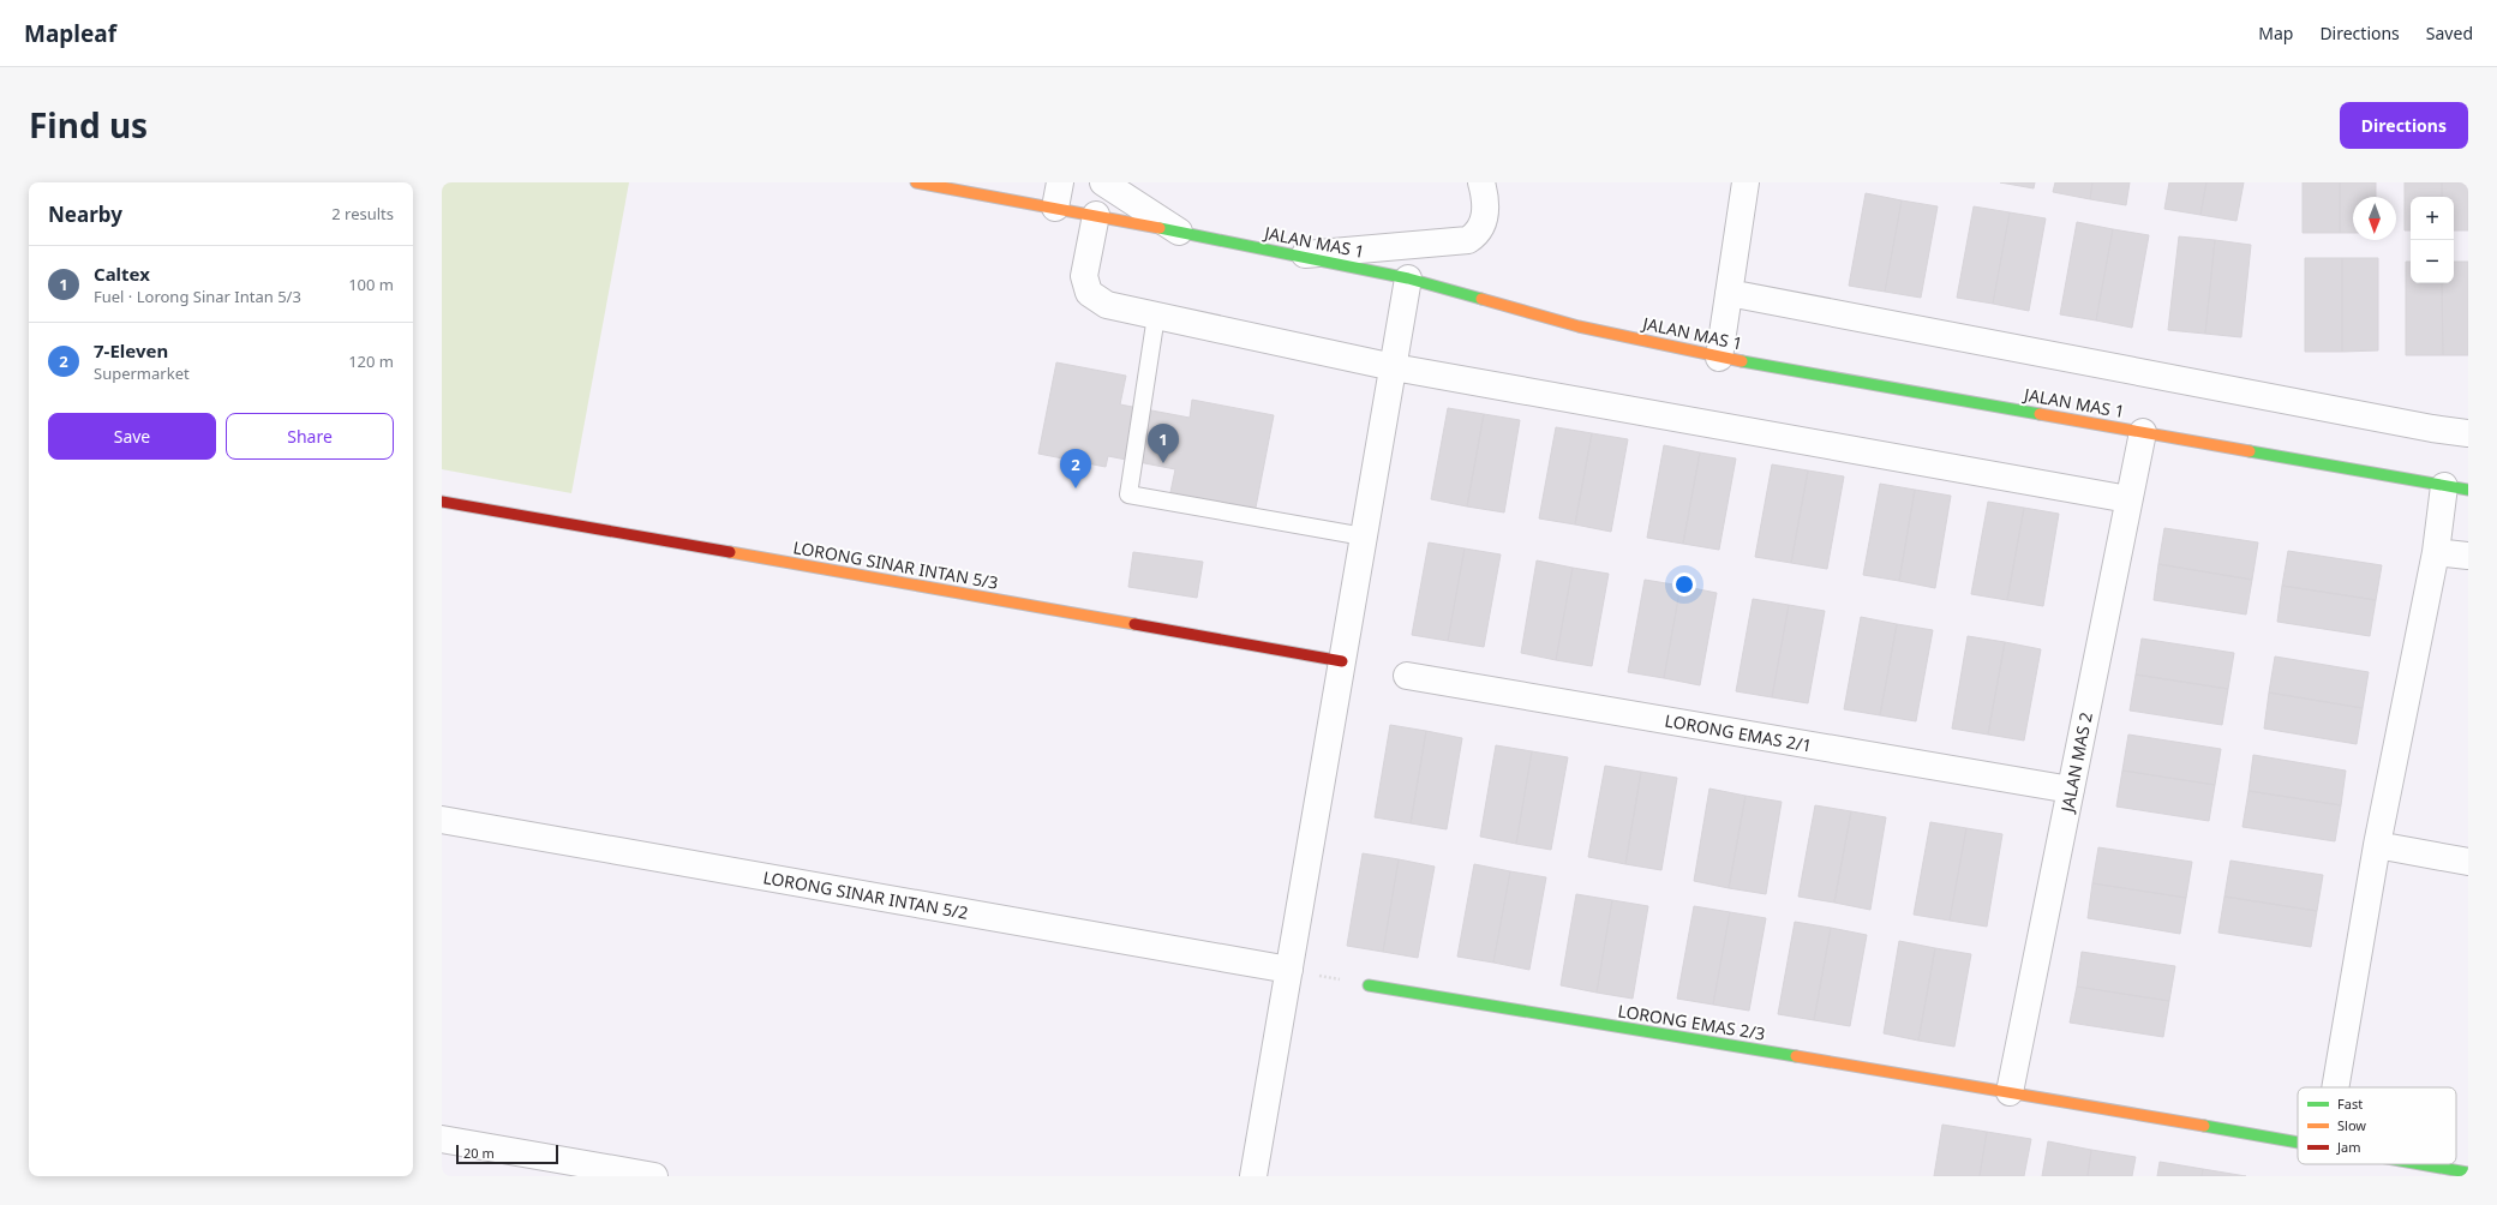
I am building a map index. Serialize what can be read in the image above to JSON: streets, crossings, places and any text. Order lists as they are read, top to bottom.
{
  "streets": {
    "street": [
      "JALAN MAS 1",
      "LORONG SINAR INTAN 5/3",
      "LORONG EMAS 2/1",
      "JALAN MAS 2",
      "LORONG SINAR INTAN 5/2",
      "LORONG EMAS 2/3"
    ]
  },
  "crossings": [
    ["JALAN MAS 1", "JALAN MAS 2"],
    ["LORONG EMAS 2/1", "JALAN MAS 2"],
    ["JALAN MAS 2", "LORONG EMAS 2/3"]
  ],
  "legend": ["Fast", "Slow", "Jam"],
  "scale_bar": "20 m",
  "north": "bottom",
  "page": {
    "header": "Mapleaf",
    "nav": ["Map", "Directions", "Saved"],
    "title": "Find us",
    "buttons": [
      "Directions",
      ["Save", "Share"]
    ],
    "heading": ["Nearby", "2 results"],
    "map_buttons": ["+", "−"],
    "list": [
      {
        "mark": "1",
        "name": "Caltex",
        "note": "Fuel · Lorong Sinar Intan 5/3",
        "value": "100 m"
      },
      {
        "mark": "2",
        "name": "7-Eleven",
        "note": "Supermarket",
        "value": "120 m"
      }
    ],
    "pins": ["1", "2"],
    "scale": "20 m"
  }
}
